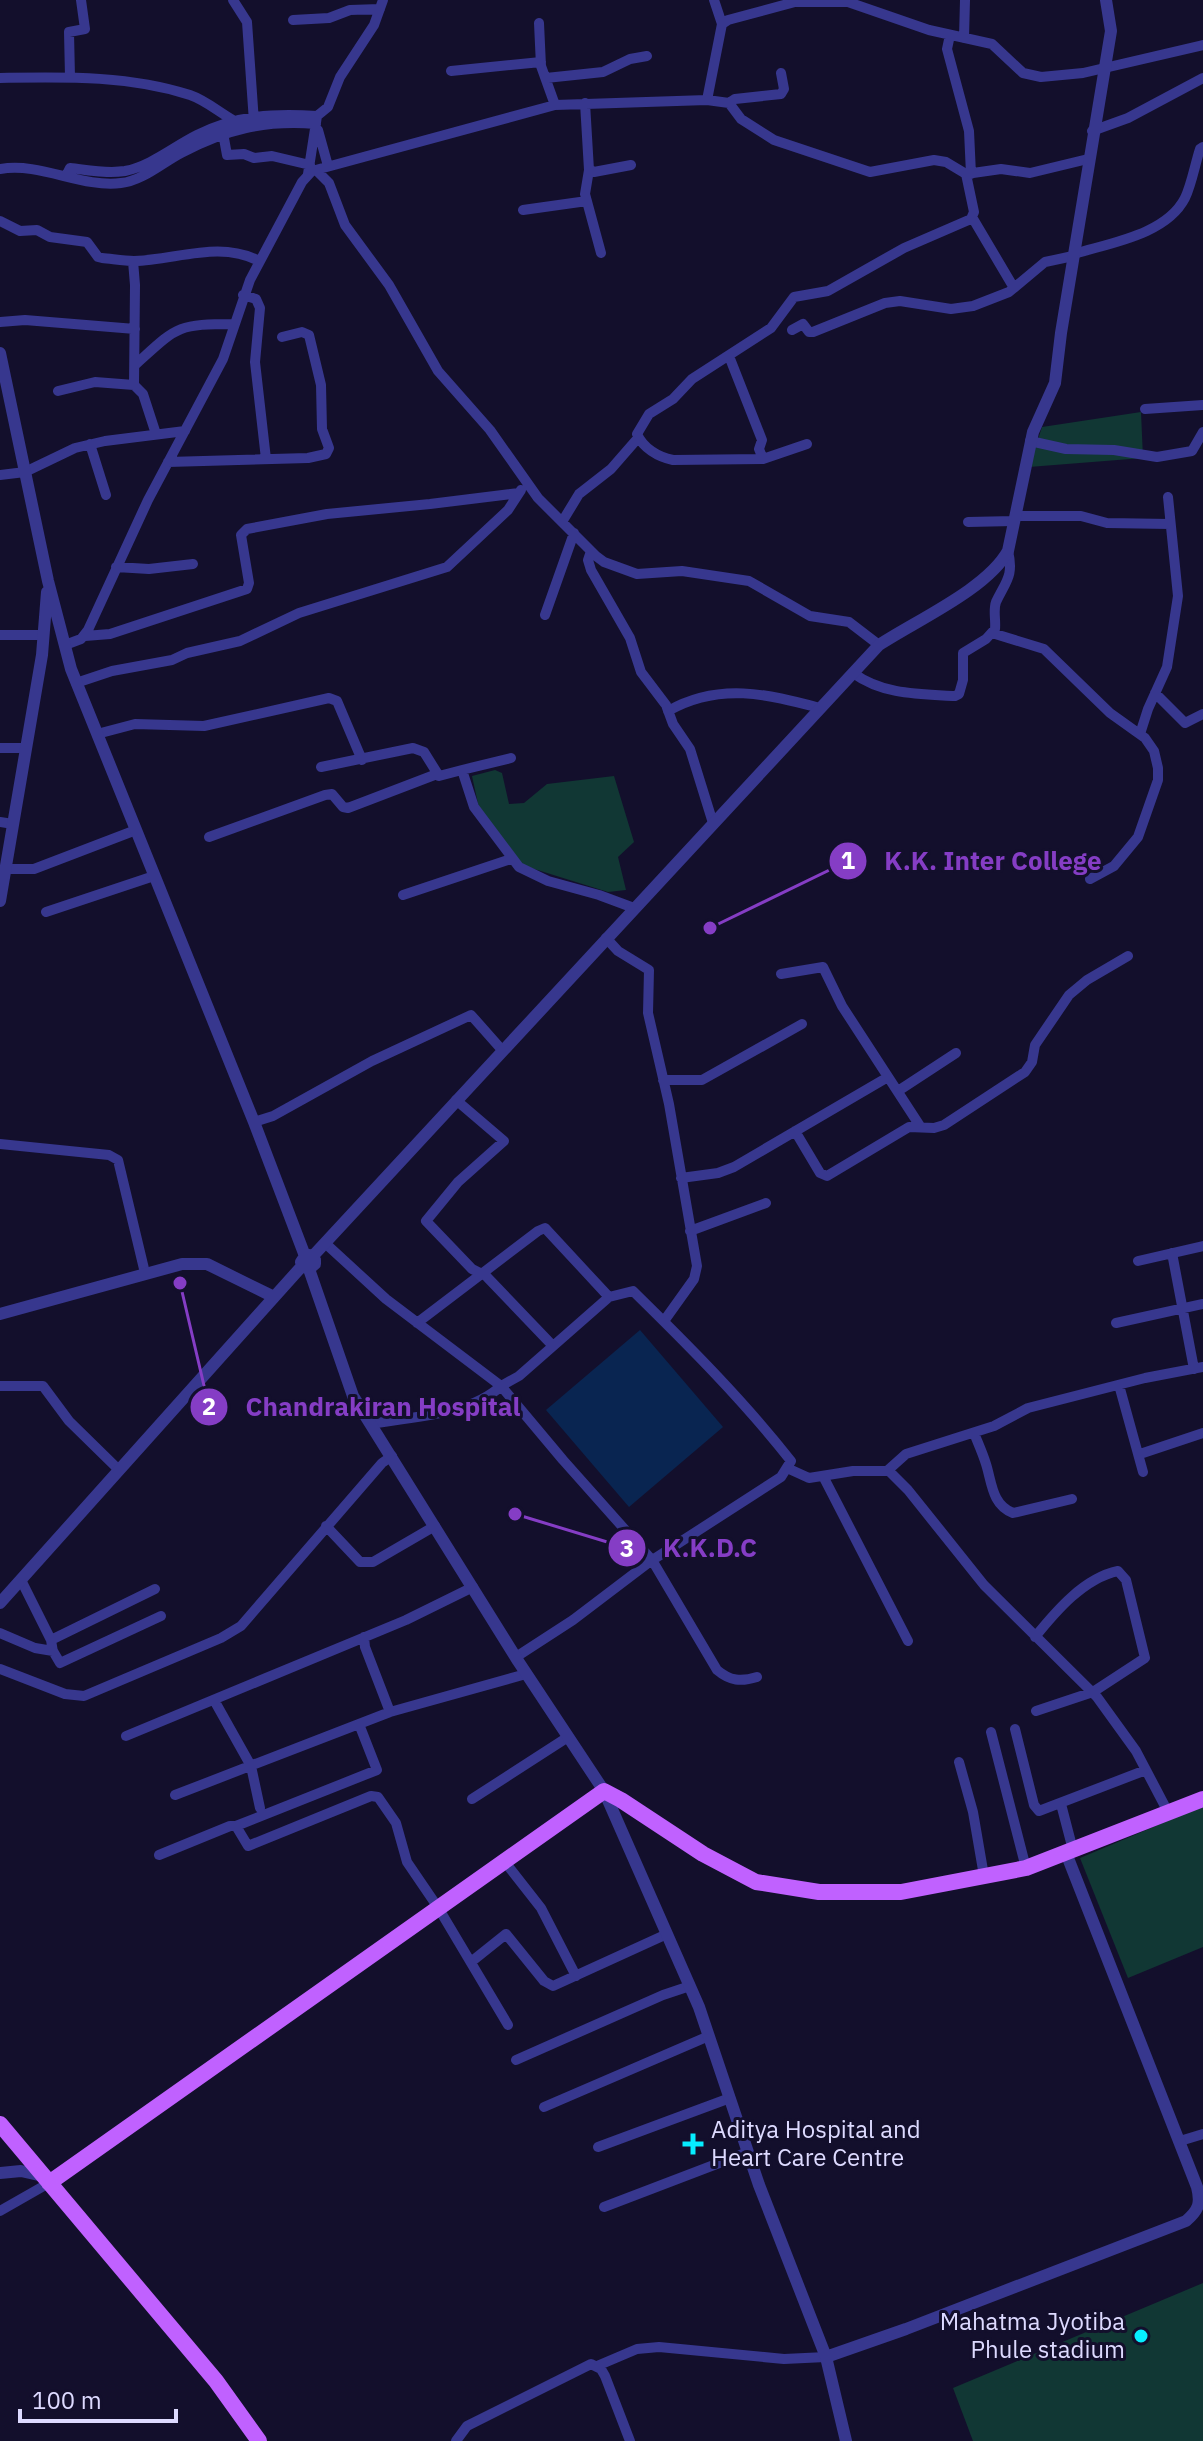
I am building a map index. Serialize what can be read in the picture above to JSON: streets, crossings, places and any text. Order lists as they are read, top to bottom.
{
  "places": {
    "other": [
      "K.K. Inter College",
      "Chandrakiran Hospital",
      "K.K.D.C",
      "Mahatma Jyotiba Phule stadium"
    ],
    "health": ["Aditya Hospital and Heart Care Centre"]
  },
  "scale_bar": "100 m"
}
